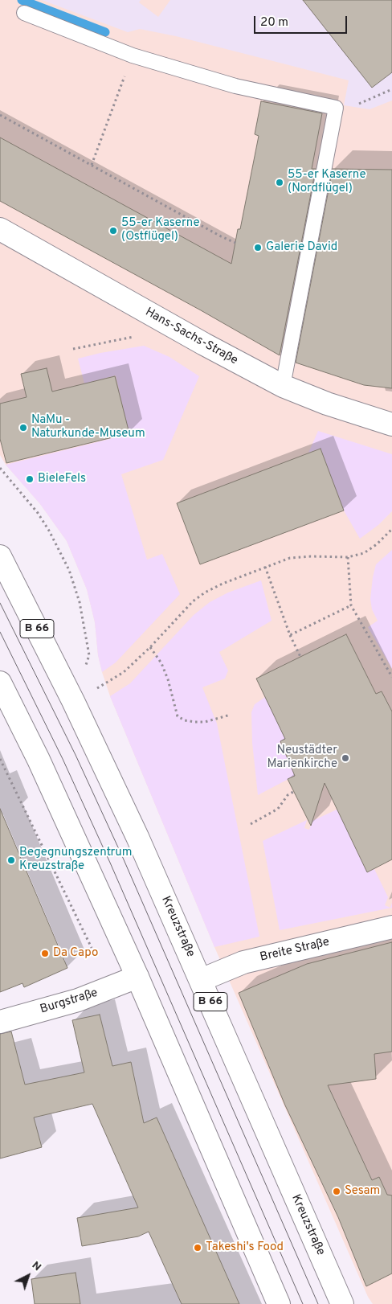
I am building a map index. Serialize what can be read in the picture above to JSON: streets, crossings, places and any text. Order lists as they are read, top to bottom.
{
  "streets": {
    "main road": [
      "Hans-Sachs-Straße",
      "B 66",
      "Kreuzstraße",
      "Breite Straße",
      "Burgstraße"
    ]
  },
  "crossings": [
    ["Kreuzstraße", "Breite Straße"]
  ],
  "places": [
    "55-er Kaserne (Nordflügel)",
    "55-er Kaserne (Ostflügel)",
    "Galerie David",
    "NaMu - Naturkunde-Museum",
    "BieleFels",
    "Neustädter Marienkirche",
    "Begegnungszentrum Kreuzstraße",
    "Da Capo",
    "Sesam",
    "Takeshi's Food"
  ],
  "scale_bar": "20 m",
  "north": "top right"
}
